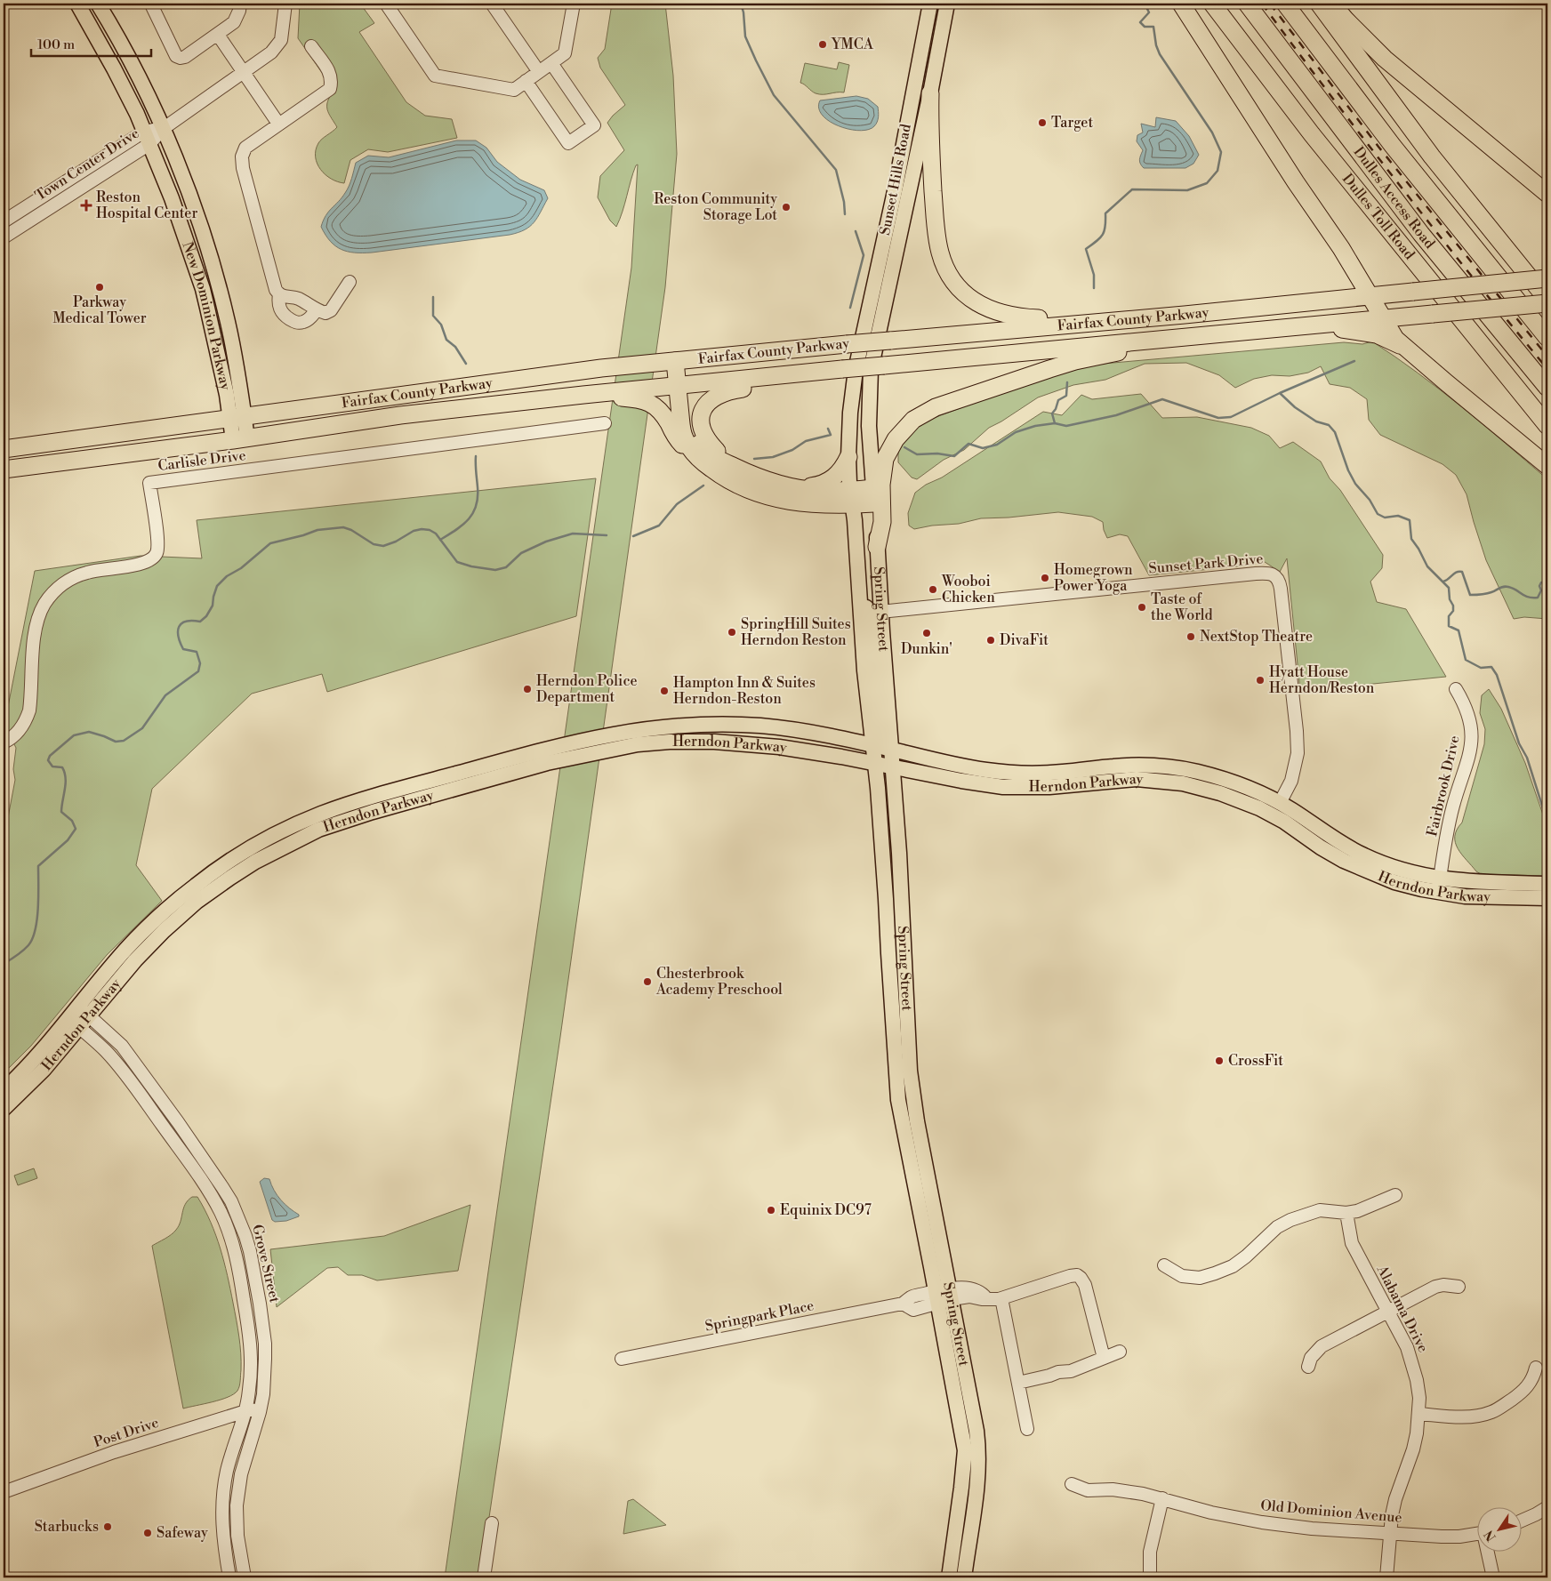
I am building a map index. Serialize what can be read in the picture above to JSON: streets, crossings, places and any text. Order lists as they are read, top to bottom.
{
  "streets": {
    "highway": ["Dulles Access Road", "Dulles Toll Road", "Fairfax County Parkway"],
    "main road": [
      "Sunset Hills Road",
      "New Dominion Parkway",
      "Spring Street",
      "Herndon Parkway"
    ],
    "street": [
      "Town Center Drive",
      "Carlisle Drive",
      "Sunset Park Drive",
      "Fairbrook Drive",
      "Grove Street",
      "Alabama Drive",
      "Springpark Place",
      "Post Drive",
      "Old Dominion Avenue"
    ]
  },
  "crossings": [
    ["Town Center Drive", "New Dominion Parkway"],
    ["Sunset Hills Road", "Fairfax County Parkway"],
    ["Sunset Hills Road", "Spring Street"],
    ["New Dominion Parkway", "Fairfax County Parkway"],
    ["Fairfax County Parkway", "Spring Street"],
    ["Sunset Park Drive", "Spring Street"],
    ["Sunset Park Drive", "Herndon Parkway"],
    ["Spring Street", "Herndon Parkway"],
    ["Spring Street", "Springpark Place"],
    ["Herndon Parkway", "Fairbrook Drive"],
    ["Herndon Parkway", "Grove Street"],
    ["Grove Street", "Post Drive"],
    ["Alabama Drive", "Old Dominion Avenue"]
  ],
  "places": {
    "other": [
      "YMCA",
      "Target",
      "Reston Community Storage Lot",
      "Parkway Medical Tower",
      "Homegrown Power Yoga",
      "Wooboi Chicken",
      "Taste of the World",
      "SpringHill Suites Herndon Reston",
      "Dunkin'",
      "NextStop Theatre",
      "DivaFit",
      "Hyatt House Herndon/Reston",
      "Herndon Police Department",
      "Hampton Inn & Suites Herndon-Reston",
      "Chesterbrook Academy Preschool",
      "CrossFit",
      "Equinix DC97",
      "Starbucks",
      "Safeway"
    ],
    "health": ["Reston Hospital Center"]
  },
  "scale_bar": "100 m",
  "north": "bottom left"
}
